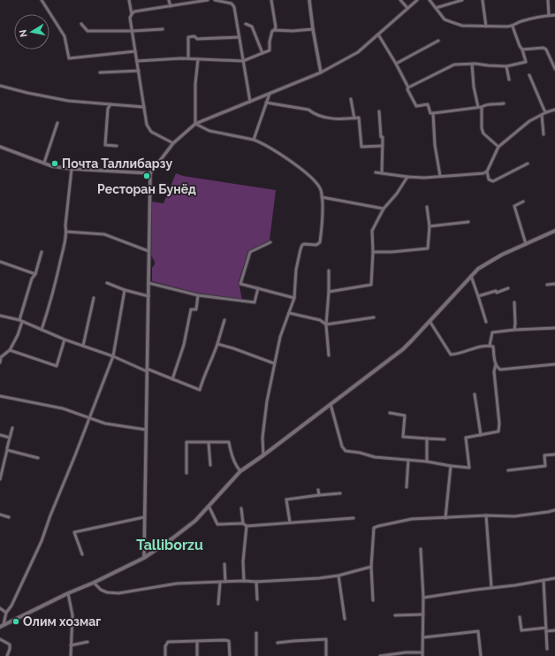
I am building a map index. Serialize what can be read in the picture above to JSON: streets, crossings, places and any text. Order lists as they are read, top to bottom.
{
  "districts": ["Talliborzu"],
  "places": ["Почта Таллибарзу", "Ресторан Бунёд", "Олим хозмаг"],
  "north": "left"
}
